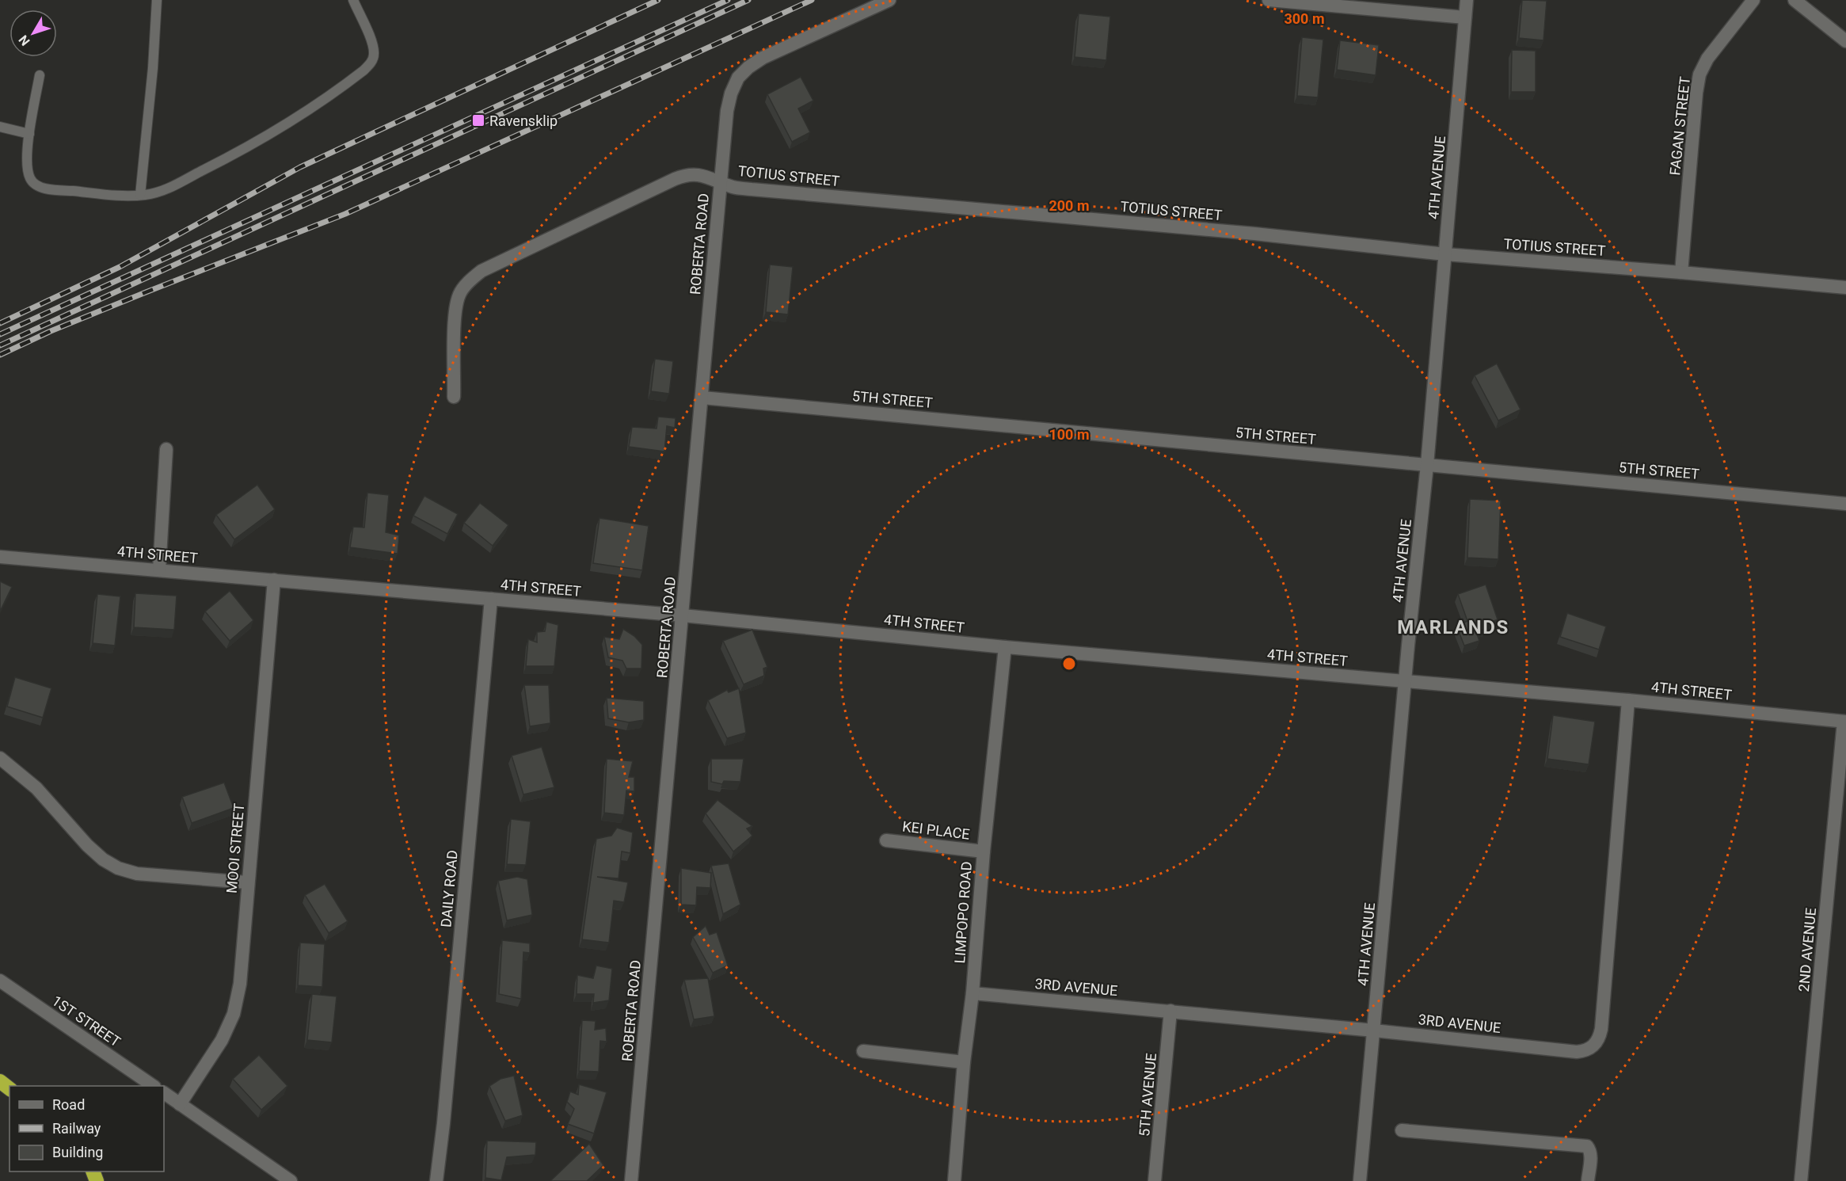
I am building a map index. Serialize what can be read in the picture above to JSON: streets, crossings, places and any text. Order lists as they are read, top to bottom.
{
  "streets": {
    "street": [
      "FAGAN STREET",
      "TOTIUS STREET",
      "4TH AVENUE",
      "ROBERTA ROAD",
      "5TH STREET",
      "4TH STREET",
      "KEI PLACE",
      "MOOI STREET",
      "DAILY ROAD",
      "LIMPOPO ROAD",
      "2ND AVENUE",
      "3RD AVENUE",
      "1ST STREET",
      "5TH AVENUE"
    ]
  },
  "crossings": [
    ["FAGAN STREET", "TOTIUS STREET"],
    ["TOTIUS STREET", "4TH AVENUE"],
    ["TOTIUS STREET", "ROBERTA ROAD"],
    ["4TH AVENUE", "5TH STREET"],
    ["4TH AVENUE", "4TH STREET"],
    ["4TH AVENUE", "3RD AVENUE"],
    ["ROBERTA ROAD", "5TH STREET"],
    ["ROBERTA ROAD", "4TH STREET"],
    ["4TH STREET", "MOOI STREET"],
    ["4TH STREET", "DAILY ROAD"],
    ["4TH STREET", "LIMPOPO ROAD"],
    ["4TH STREET", "2ND AVENUE"],
    ["4TH STREET", "3RD AVENUE"],
    ["KEI PLACE", "LIMPOPO ROAD"],
    ["LIMPOPO ROAD", "3RD AVENUE"],
    ["3RD AVENUE", "5TH AVENUE"]
  ],
  "districts": ["MARLANDS"],
  "places": {
    "transit": ["Ravensklip"]
  },
  "legend": ["Road", "Railway", "Building"],
  "north": "bottom left",
  "rings": ["300 m", "200 m", "100 m"]
}
